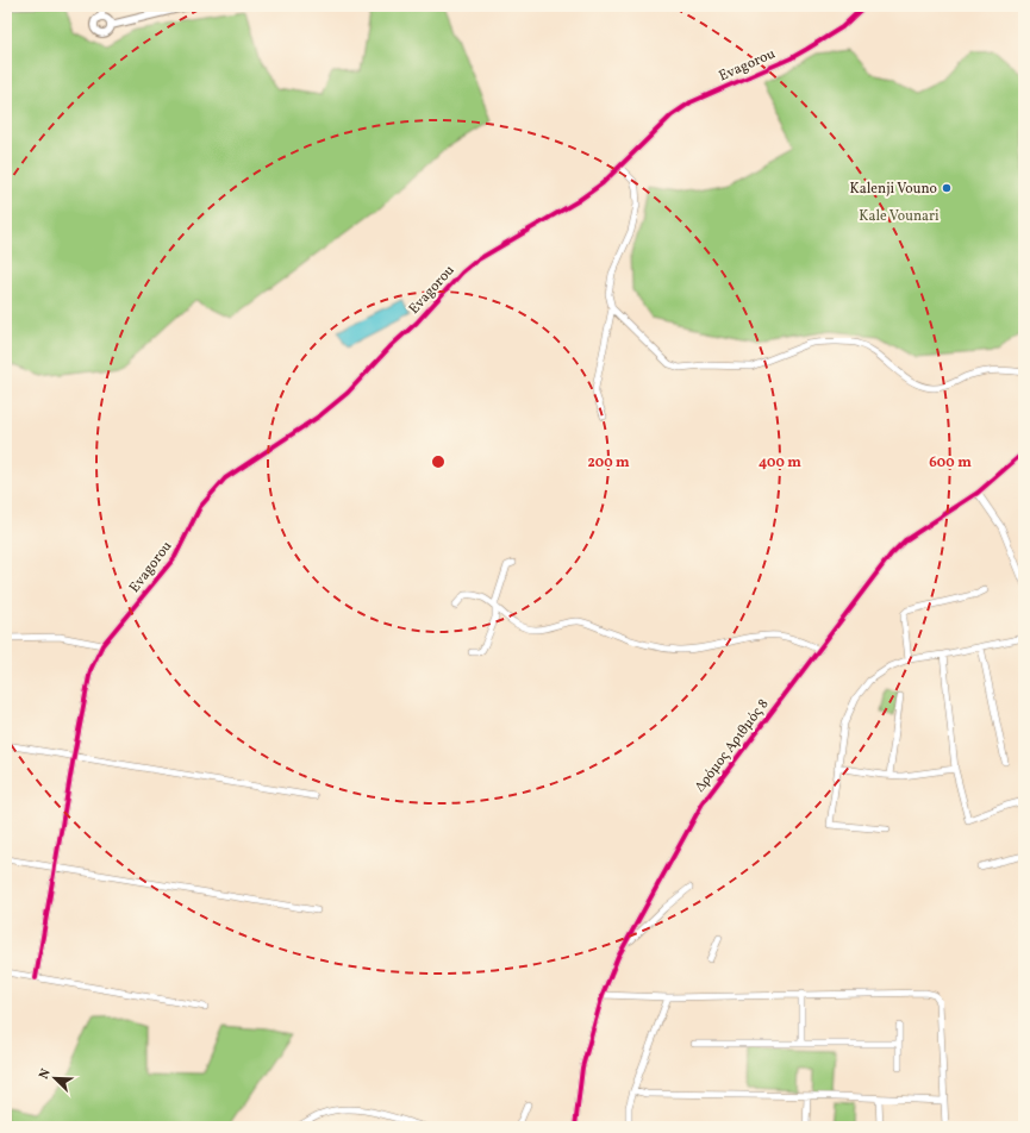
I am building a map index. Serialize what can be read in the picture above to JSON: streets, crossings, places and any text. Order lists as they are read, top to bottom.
{
  "streets": {
    "street": ["Evagorou", "Δρόμος Αριθμός 8"]
  },
  "parks": ["Kale Vounari"],
  "places": ["Kalenji Vouno"],
  "north": "top left",
  "rings": ["200 m", "400 m", "600 m"]
}
